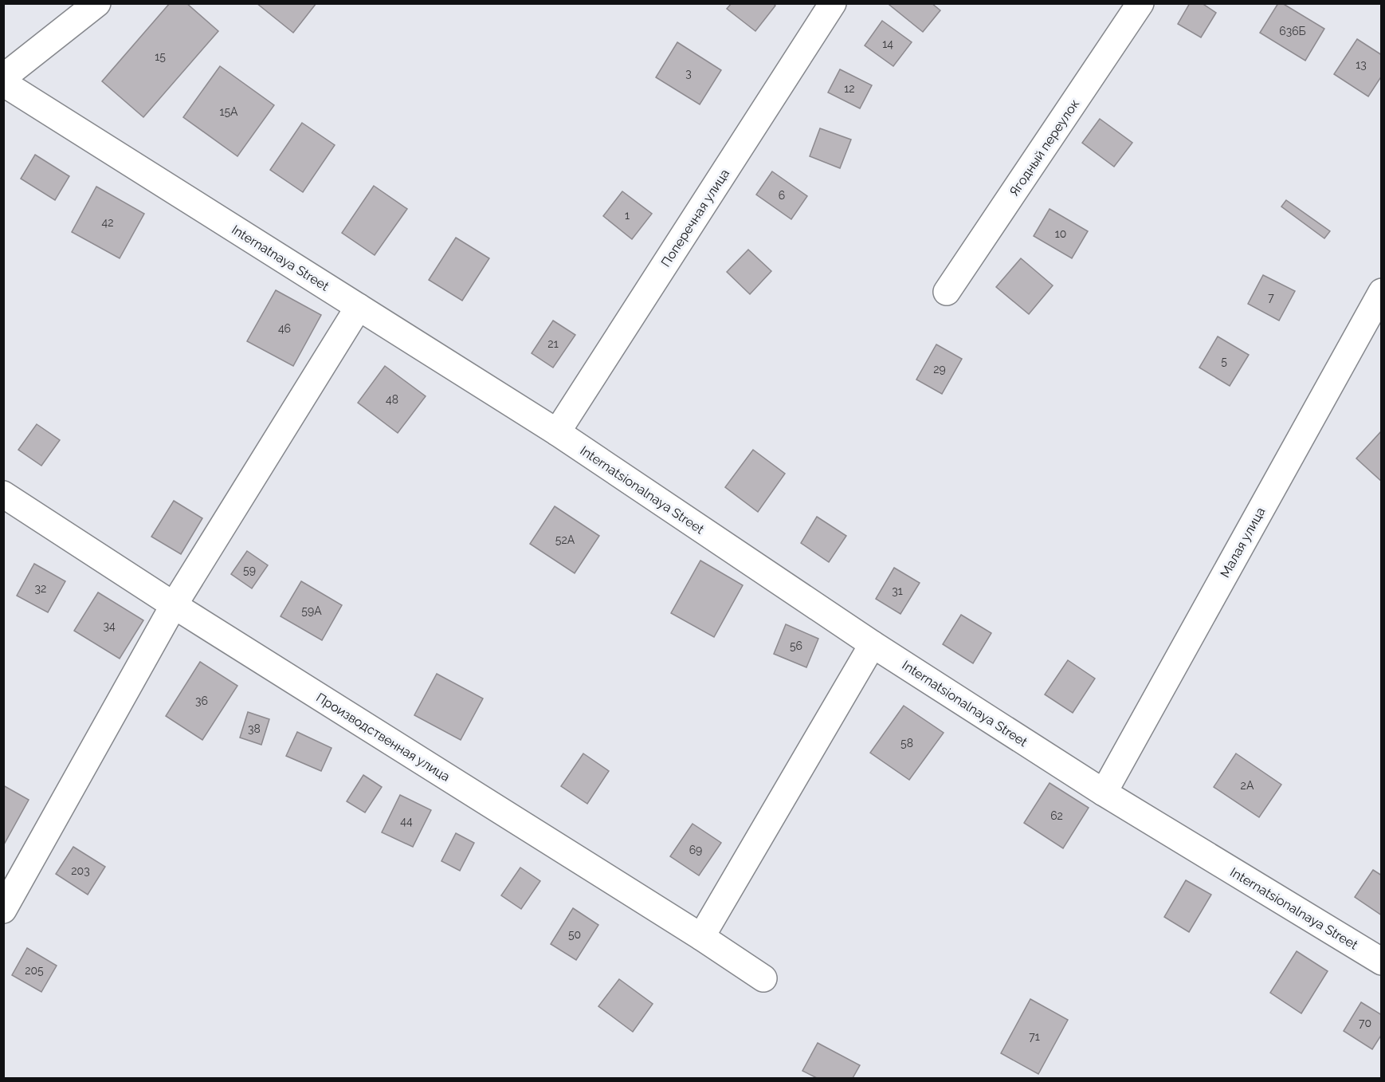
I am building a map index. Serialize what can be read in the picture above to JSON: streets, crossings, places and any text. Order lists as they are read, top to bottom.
{
  "streets": {
    "street": [
      "Ягодный переулок",
      "Поперечная улица",
      "Internatnaya Street",
      "Internatsionalnaya Street",
      "Малая улица",
      "Производственная улица"
    ]
  },
  "crossings": [
    ["Поперечная улица", "Internatnaya Street"],
    ["Поперечная улица", "Internatsionalnaya Street"],
    ["Internatnaya Street", "Internatsionalnaya Street"],
    ["Internatsionalnaya Street", "Малая улица"]
  ],
  "house_numbers": [
    "636Б",
    "14",
    "15",
    "13",
    "3",
    "12",
    "15А",
    "6",
    "1",
    "42",
    "10",
    "7",
    "46",
    "21",
    "5",
    "29",
    "48",
    "52А",
    "59",
    "32",
    "31",
    "59А",
    "34",
    "56",
    "36",
    "38",
    "58",
    "2А",
    "62",
    "44",
    "69",
    "203",
    "50",
    "205",
    "70",
    "71"
  ]
}
